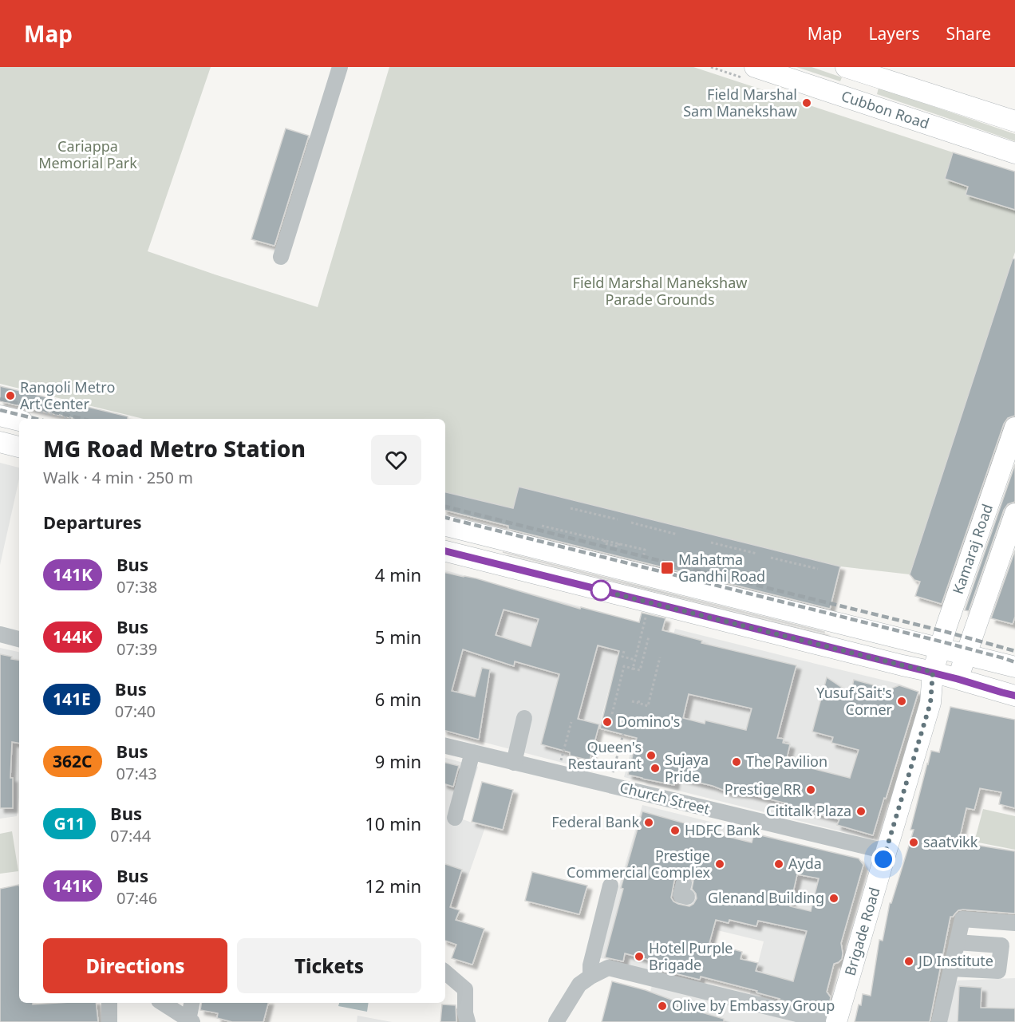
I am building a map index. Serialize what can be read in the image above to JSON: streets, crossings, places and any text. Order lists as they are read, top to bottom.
{
  "streets": {
    "main road": ["Cubbon Road", "Kamaraj Road", "Brigade Road"],
    "street": ["Church Street"]
  },
  "crossings": [
    ["Kamaraj Road", "Brigade Road"],
    ["Church Street", "Brigade Road"]
  ],
  "parks": ["Cariappa Memorial Park", "Field Marshal Manekshaw Parade Grounds"],
  "places": {
    "other": [
      "Field Marshal Sam Manekshaw",
      "Rangoli Metro Art Center",
      "Yusuf Sait's Corner",
      "Domino's",
      "Queen's Restaurant",
      "The Pavilion",
      "Sujaya Pride",
      "Prestige RR",
      "Cititalk Plaza",
      "Federal Bank",
      "HDFC Bank",
      "saatvikk",
      "Prestige Commercial Complex",
      "Ayda",
      "Glenand Building",
      "Hotel Purple Brigade",
      "JD Institute",
      "Olive by Embassy Group"
    ],
    "transit": ["Mahatma Gandhi Road"]
  },
  "lines": ["bus line 141K"],
  "page": {
    "header": "Map",
    "nav": ["Map", "Layers", "Share"],
    "heading": [
      ["MG Road Metro Station", "Walk · 4 min · 250 m"],
      "Departures"
    ],
    "list": [
      {
        "mark": "141K",
        "name": "Bus",
        "note": "07:38",
        "value": "4 min"
      },
      {
        "mark": "144K",
        "name": "Bus",
        "note": "07:39",
        "value": "5 min"
      },
      {
        "mark": "141E",
        "name": "Bus",
        "note": "07:40",
        "value": "6 min"
      },
      {
        "mark": "362C",
        "name": "Bus",
        "note": "07:43",
        "value": "9 min"
      },
      {
        "mark": "G11",
        "name": "Bus",
        "note": "07:44",
        "value": "10 min"
      },
      {
        "mark": "141K",
        "name": "Bus",
        "note": "07:46",
        "value": "12 min"
      }
    ],
    "buttons": ["Directions", "Tickets"]
  }
}
